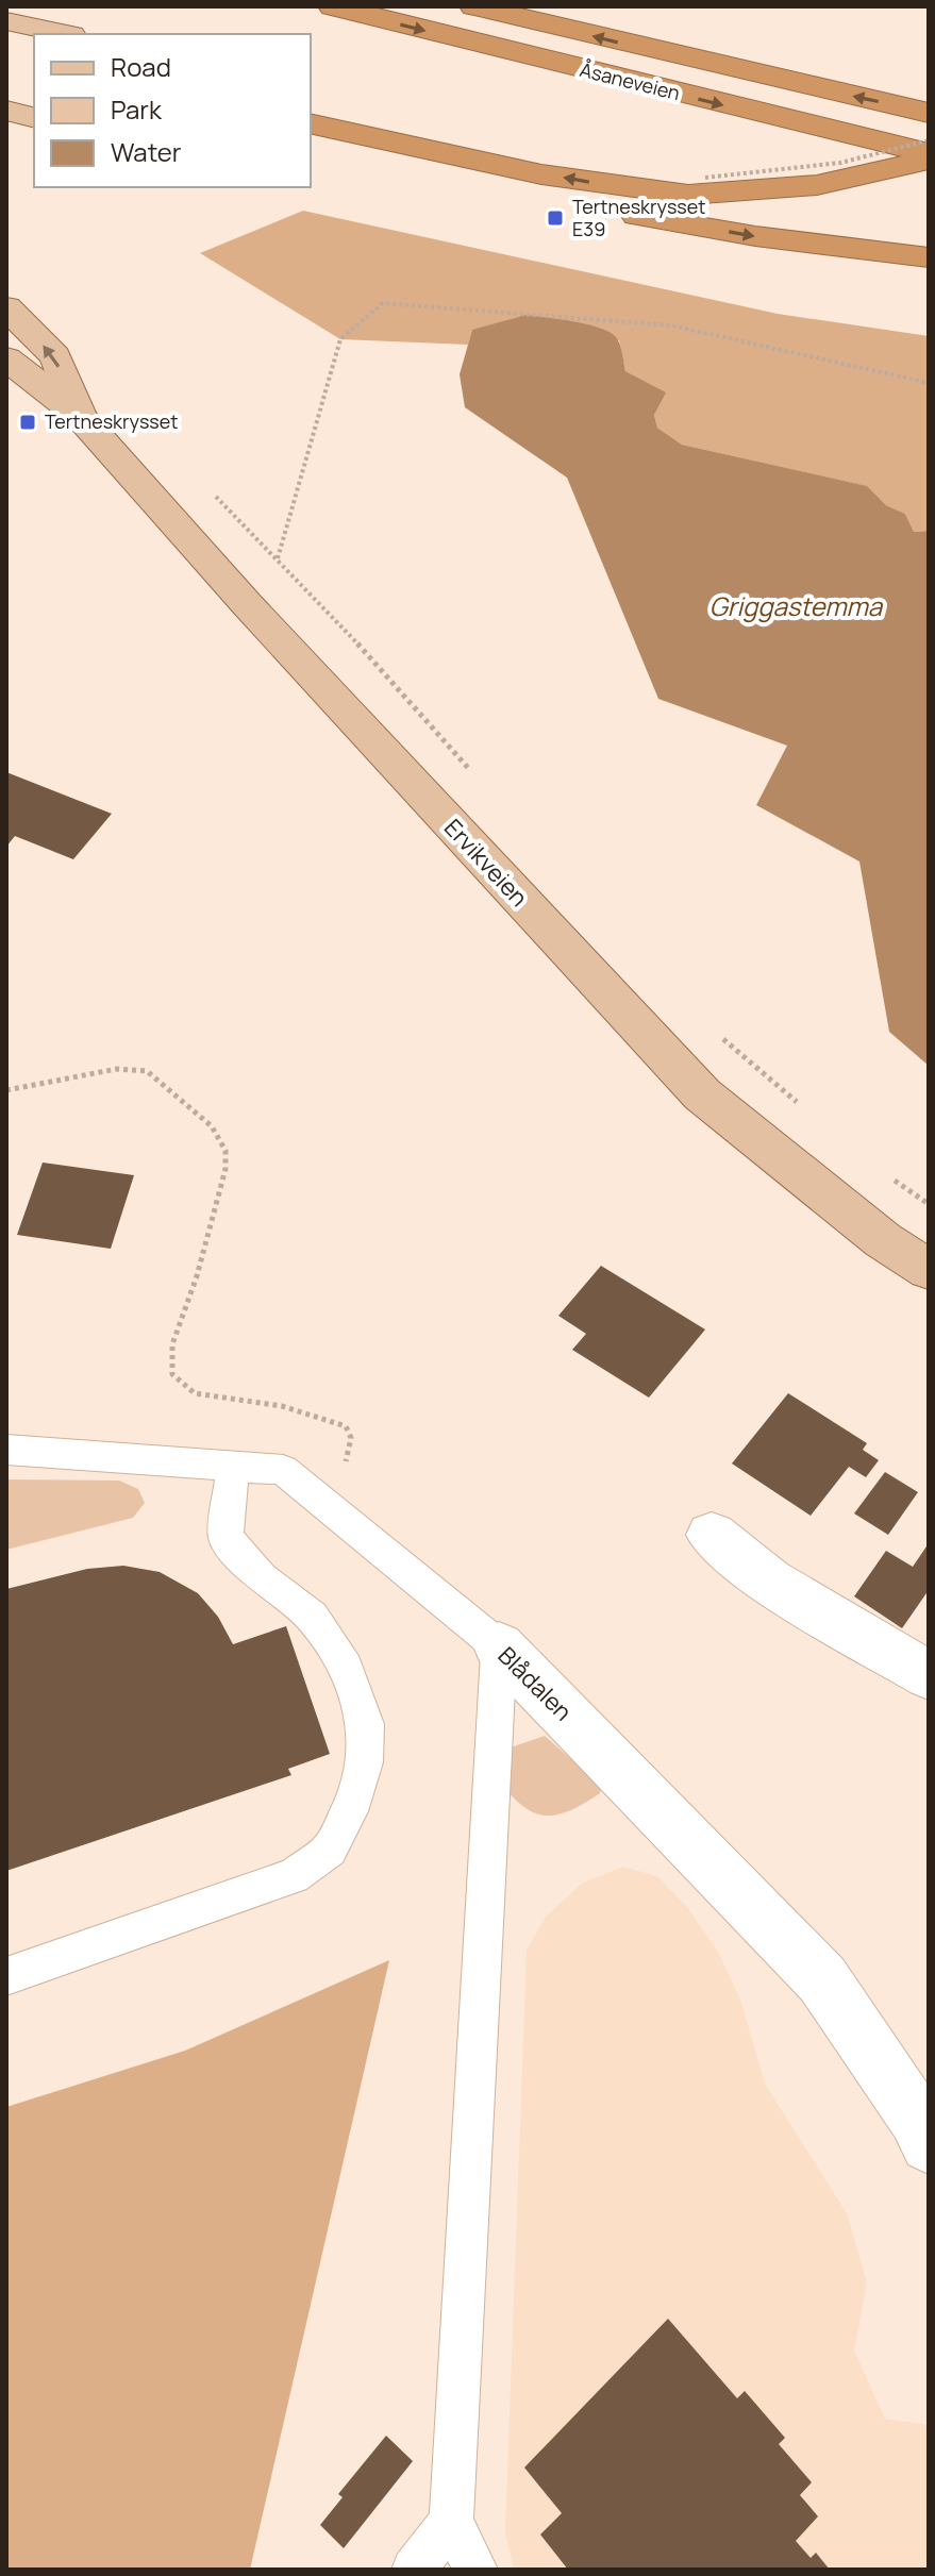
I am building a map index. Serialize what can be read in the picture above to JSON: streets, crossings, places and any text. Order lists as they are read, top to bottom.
{
  "streets": {
    "highway": ["Åsaneveien"],
    "main road": ["Ervikveien"],
    "street": ["Blådalen"]
  },
  "water": ["Griggastemma"],
  "places": {
    "transit": ["Tertneskrysset E39", "Tertneskrysset"]
  },
  "legend": ["Road", "Park", "Water"]
}
